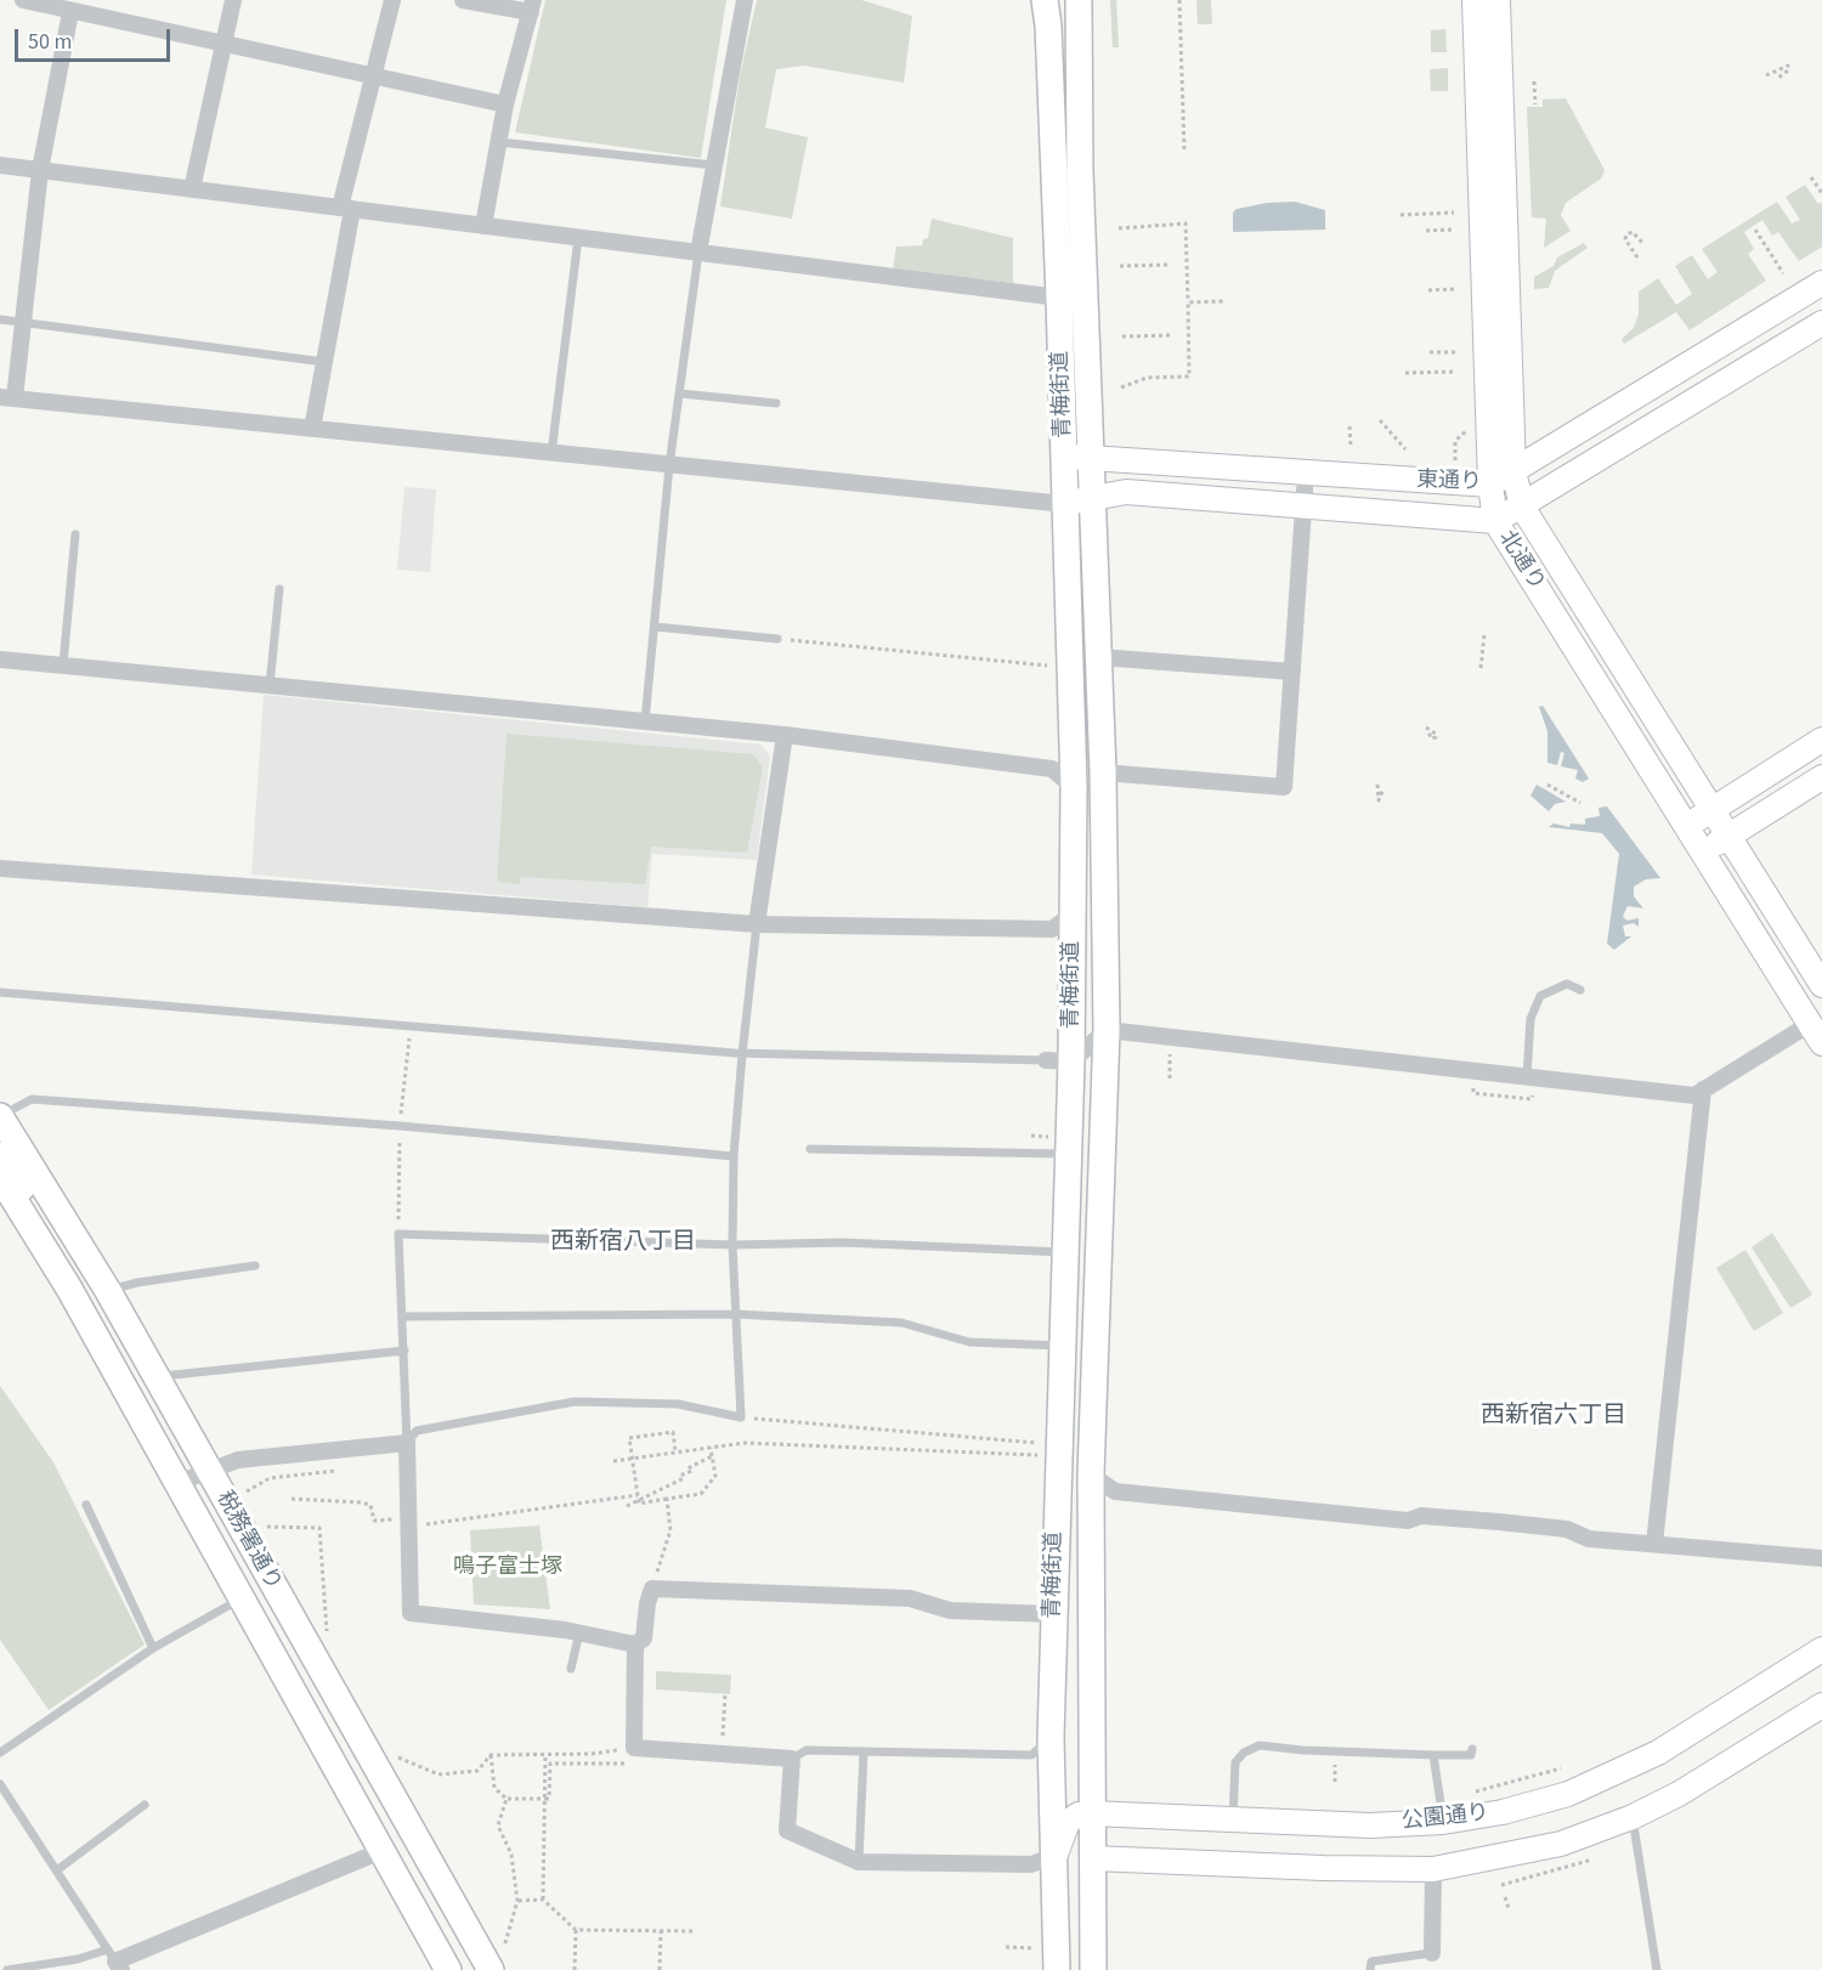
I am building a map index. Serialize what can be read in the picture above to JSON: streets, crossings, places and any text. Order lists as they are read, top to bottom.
{
  "streets": {
    "main road": [
      "青梅街道",
      "東通り",
      "北通り",
      "税務署通り",
      "公園通り"
    ]
  },
  "crossings": [
    ["青梅街道", "東通り"],
    ["青梅街道", "公園通り"],
    ["東通り", "北通り"]
  ],
  "districts": ["西新宿八丁目", "西新宿六丁目"],
  "parks": ["鳴子富士塚"],
  "scale_bar": "50 m"
}
